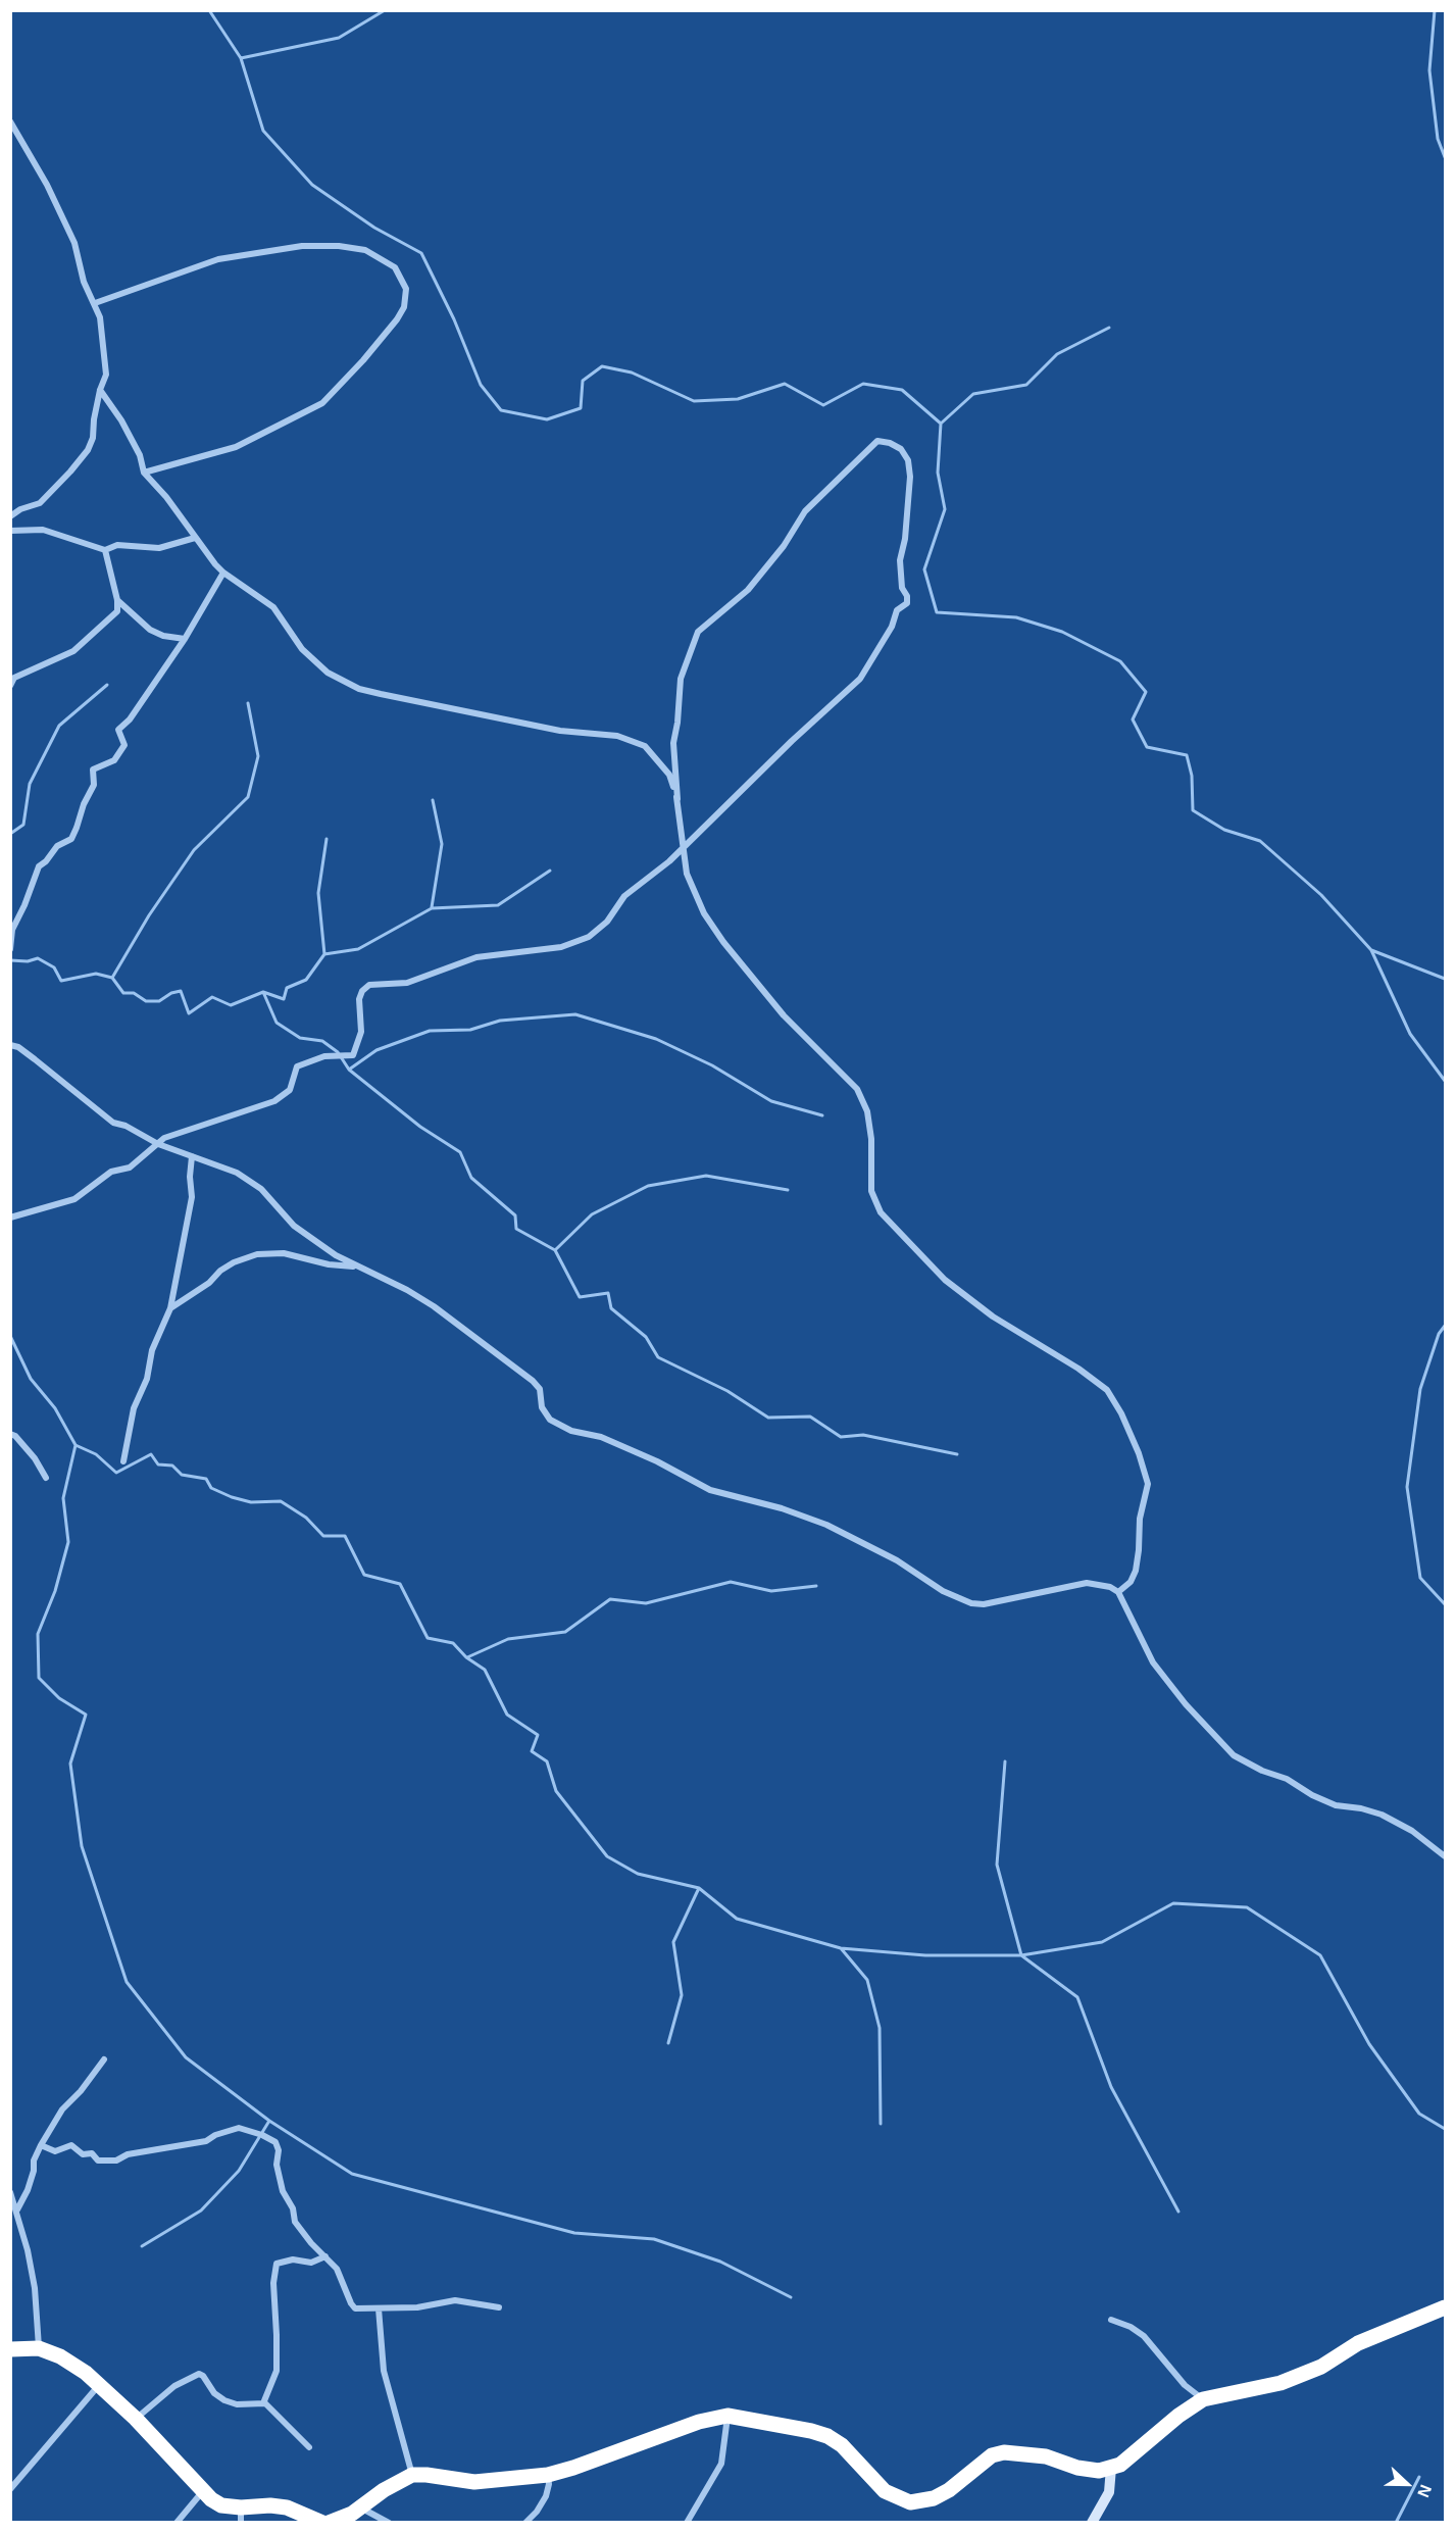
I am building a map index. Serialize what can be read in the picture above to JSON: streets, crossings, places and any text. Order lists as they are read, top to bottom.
{
  "north": "right"
}
